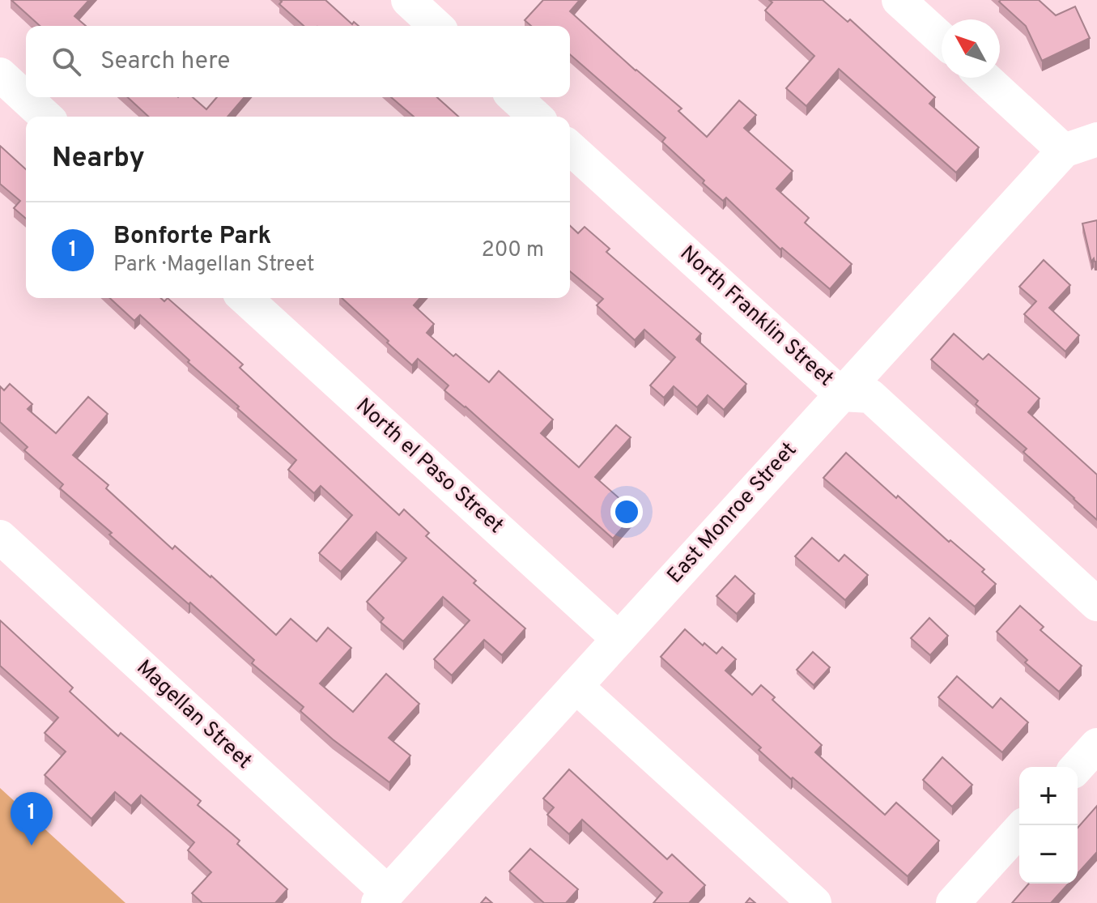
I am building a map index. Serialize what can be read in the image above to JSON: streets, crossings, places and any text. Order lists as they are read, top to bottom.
{
  "streets": {
    "street": [
      "North Franklin Street",
      "North el Paso Street",
      "East Monroe Street",
      "Magellan Street"
    ]
  },
  "crossings": [
    ["North Franklin Street", "East Monroe Street"],
    ["North el Paso Street", "East Monroe Street"],
    ["East Monroe Street", "Magellan Street"]
  ],
  "north": "top left",
  "page": {
    "search": "Search here",
    "heading": "Nearby",
    "list": [
      {
        "mark": "1",
        "name": "Bonforte Park",
        "note": "Park · Magellan Street",
        "value": "200 m"
      }
    ],
    "map_buttons": ["+", "−"],
    "pins": "1"
  }
}
